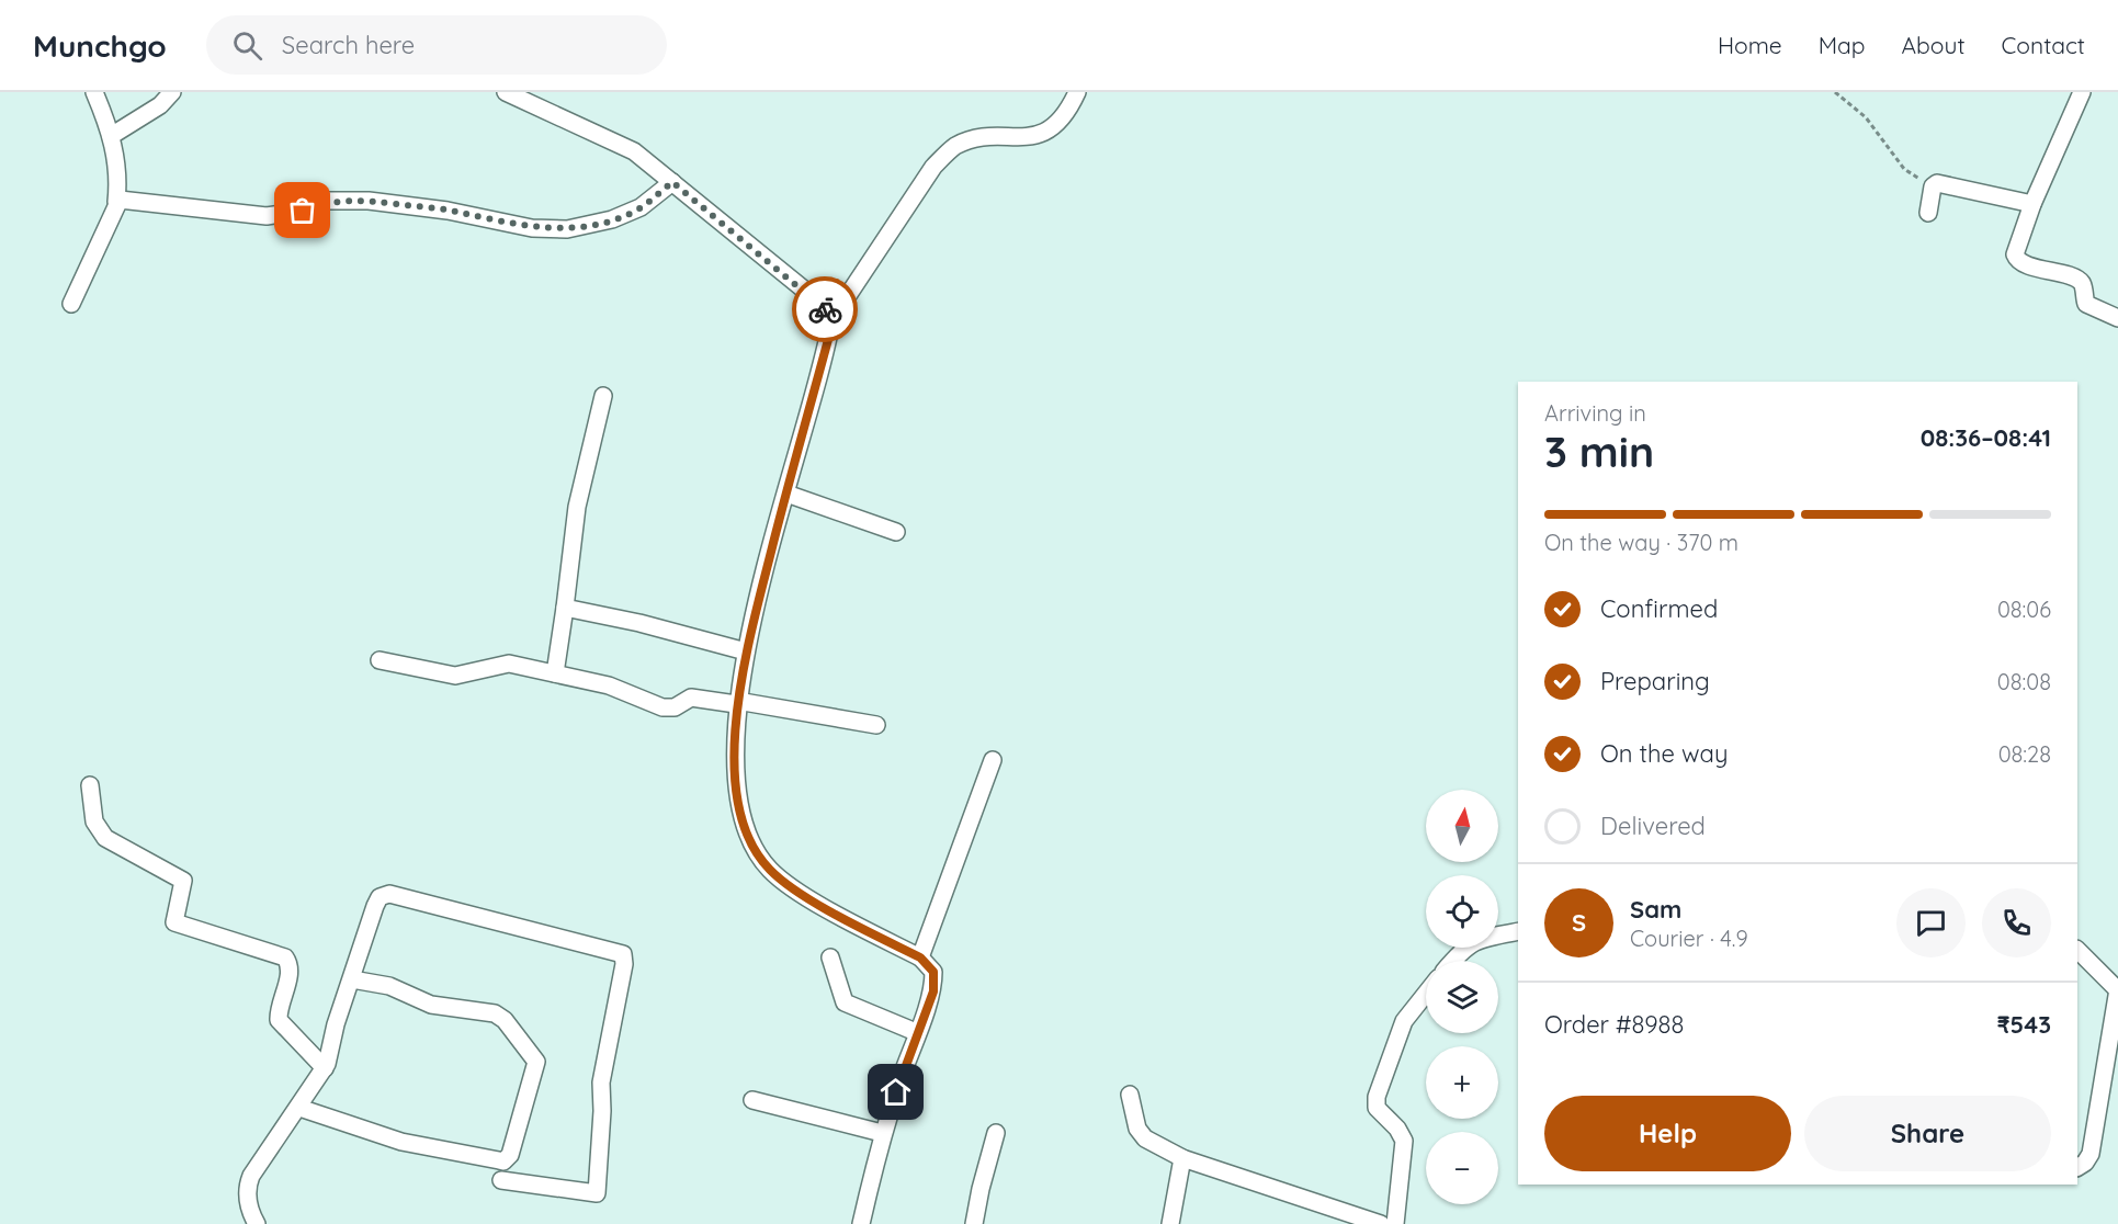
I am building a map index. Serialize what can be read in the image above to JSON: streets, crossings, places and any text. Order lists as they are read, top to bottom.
{
  "north": "top",
  "page": {
    "header": "Munchgo",
    "search": "Search here",
    "nav": [
      "Home",
      "Map",
      "About",
      "Contact"
    ],
    "heading": ["3 min", "Arriving in", "08:36–08:41"],
    "panel": [
      "Sam",
      "Courier · 4.9",
      "Order #8988",
      "₹543"
    ],
    "bar": "On the way · 370 m",
    "list": [
      ["Confirmed", "08:06"],
      ["Preparing", "08:08"],
      ["On the way", "08:28"],
      "Delivered"
    ],
    "map_buttons": ["+", "−"],
    "round": "S",
    "buttons": ["Help", "Share"]
  }
}
